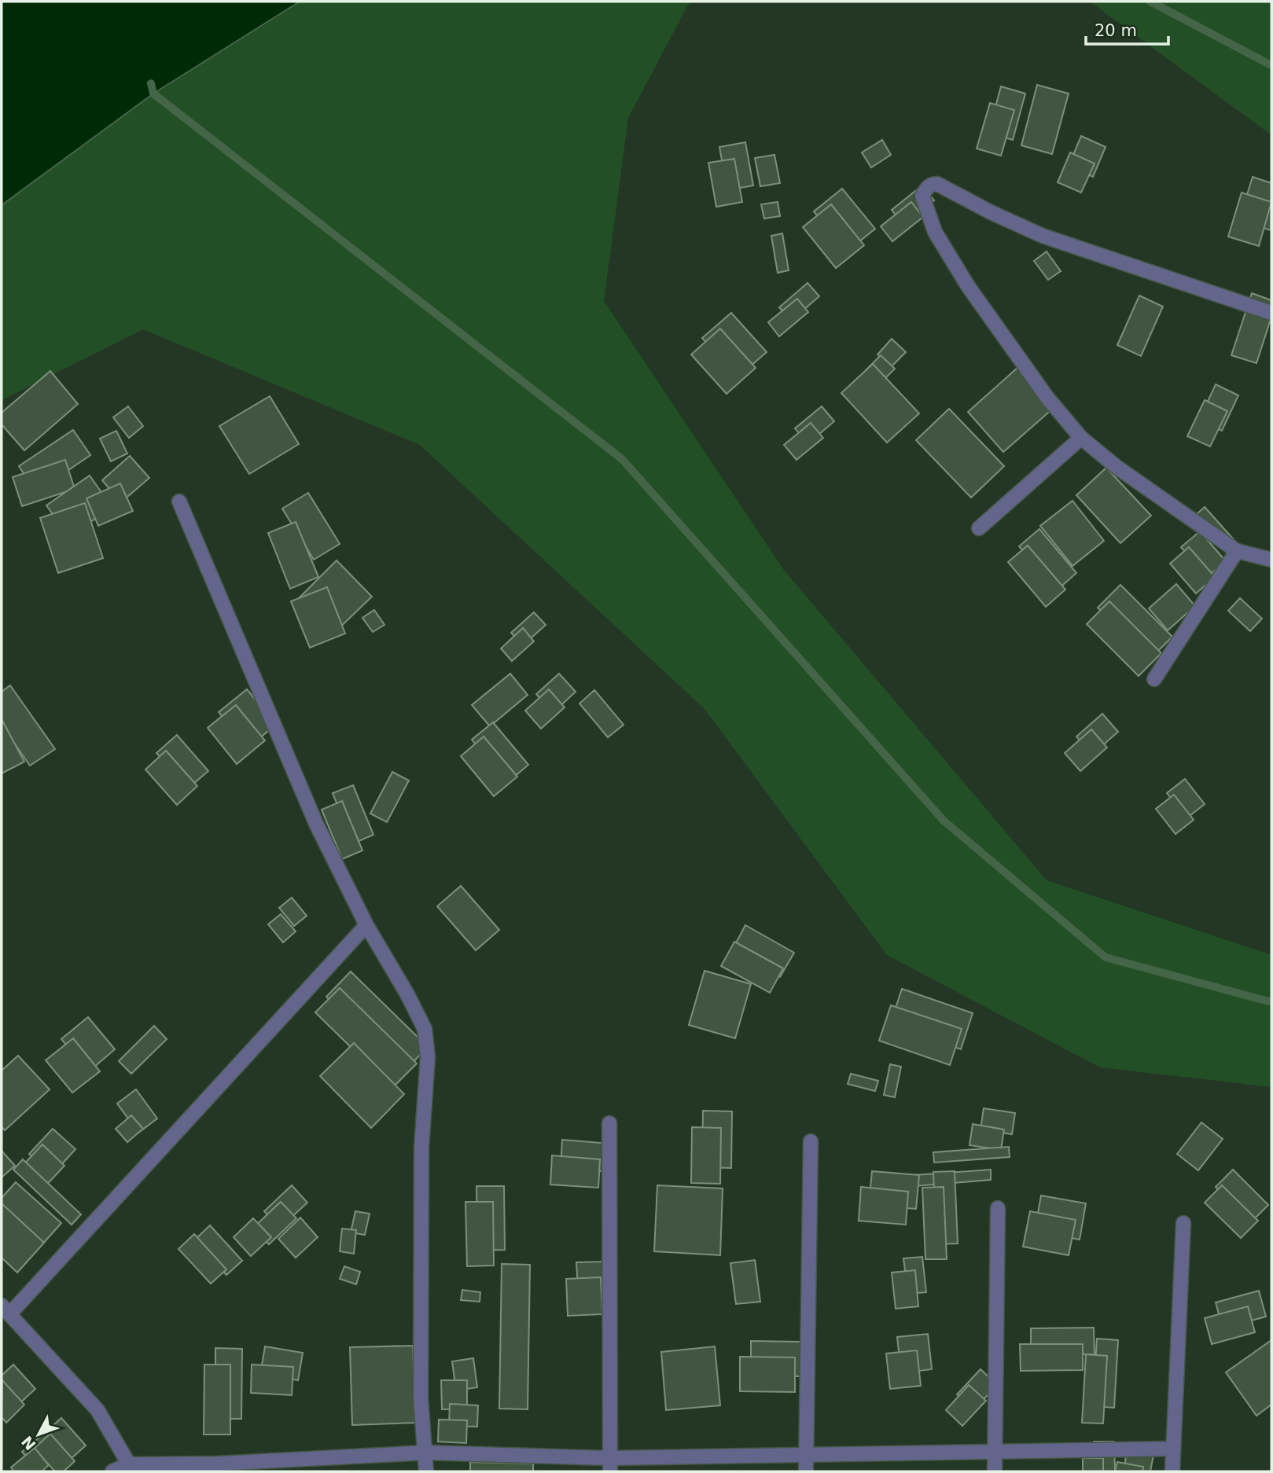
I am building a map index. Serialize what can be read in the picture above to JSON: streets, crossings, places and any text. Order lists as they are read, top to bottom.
{
  "scale_bar": "20 m",
  "north": "bottom left"
}
